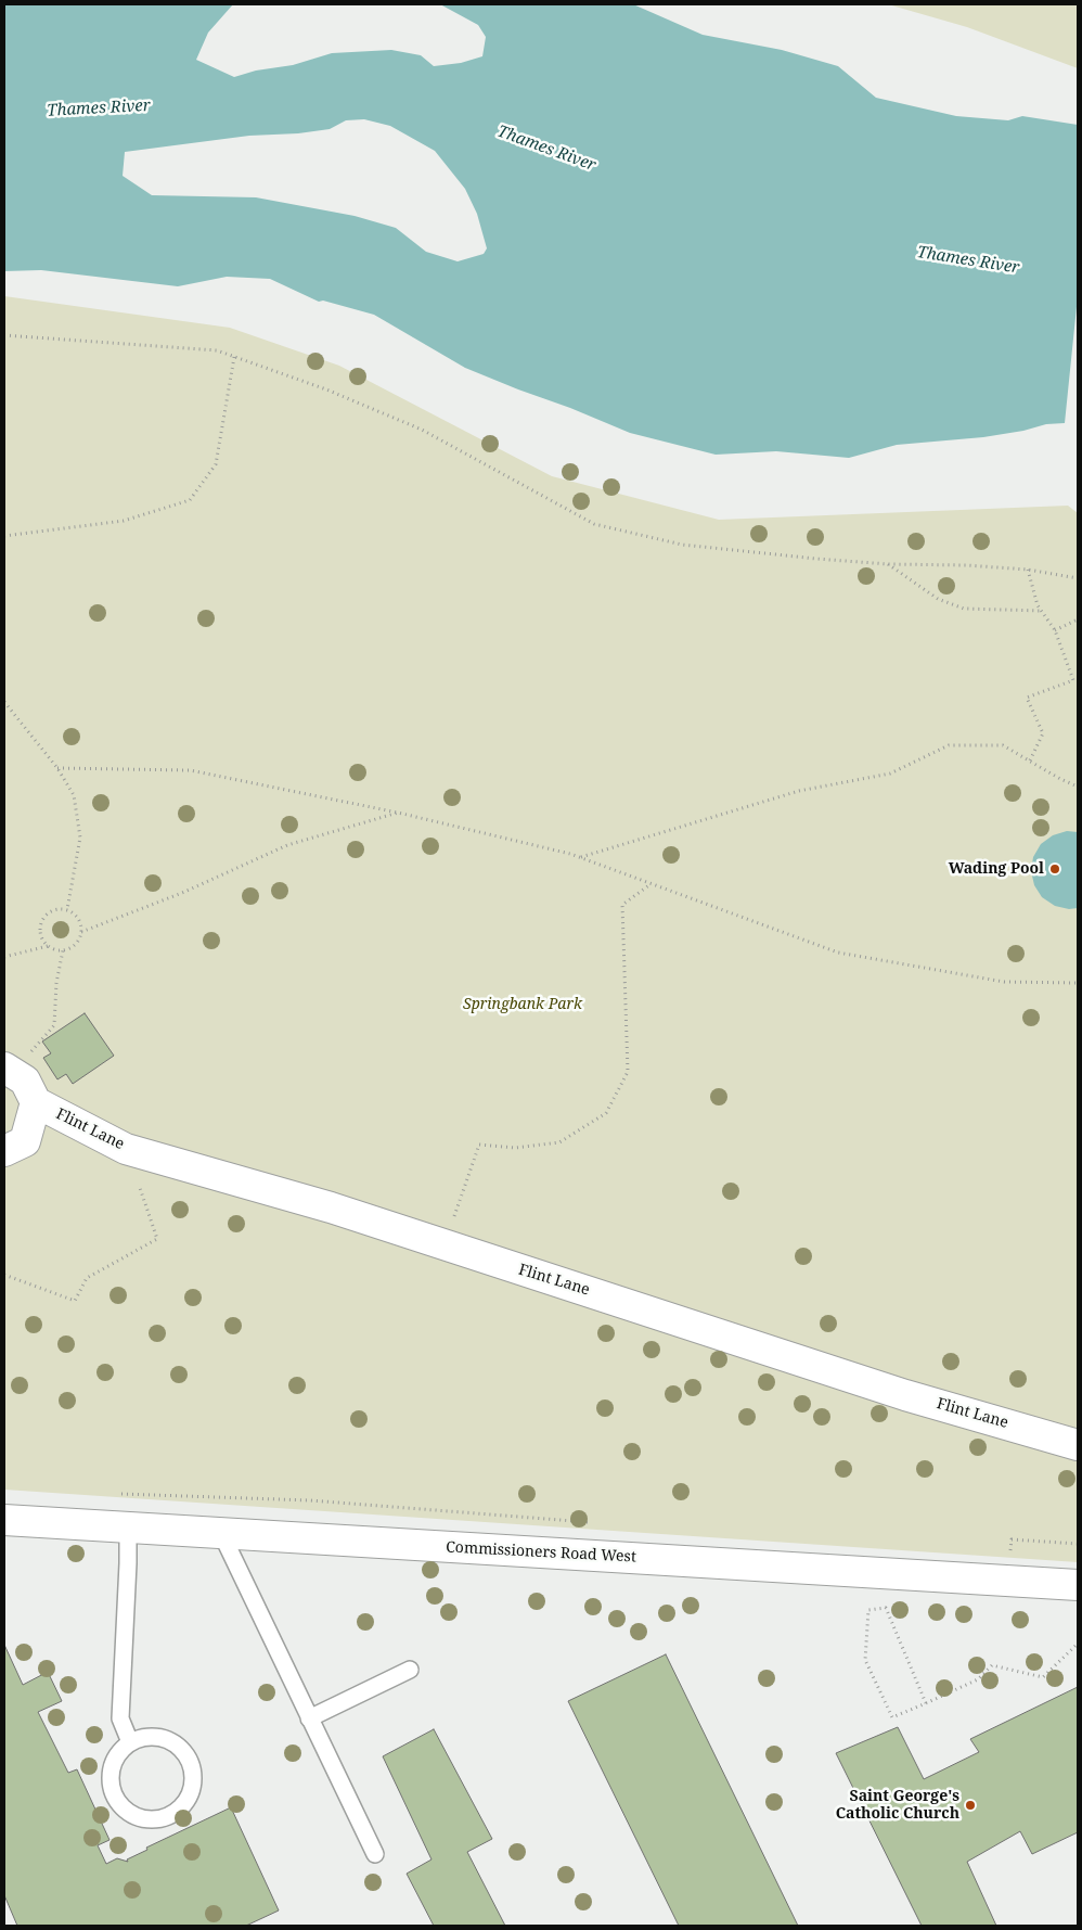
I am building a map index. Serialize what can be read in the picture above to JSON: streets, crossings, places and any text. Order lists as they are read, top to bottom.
{
  "streets": {
    "street": ["Flint Lane", "Commissioners Road West"]
  },
  "water": ["Thames River"],
  "parks": ["Springbank Park"],
  "places": ["Wading Pool", "Saint George's Catholic Church"]
}
